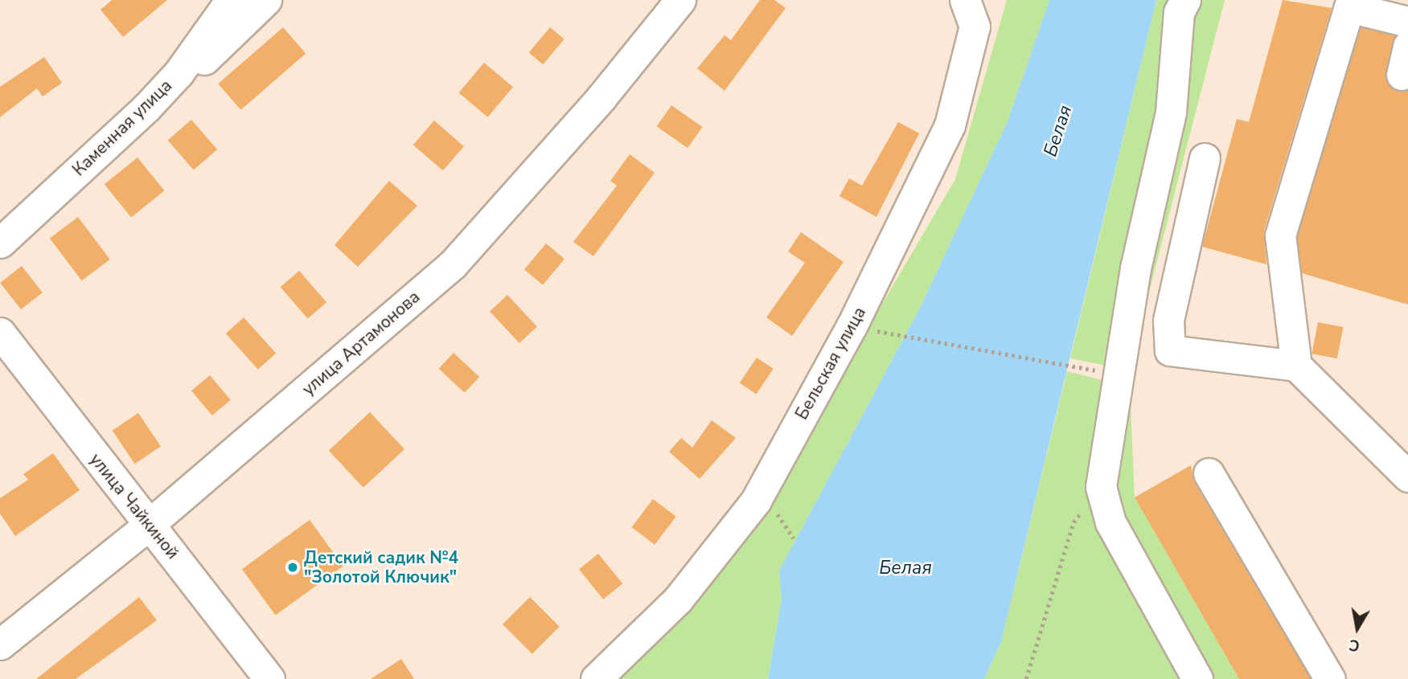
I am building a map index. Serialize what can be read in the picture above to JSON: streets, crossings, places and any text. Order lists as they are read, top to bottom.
{
  "streets": {
    "street": [
      "Каменная улица",
      "улица Артамонова",
      "Бельская улица",
      "улица Чайкиной"
    ]
  },
  "crossings": [
    ["улица Артамонова", "улица Чайкиной"]
  ],
  "water": ["Белая"],
  "places": ["Детский садик №4 \"Золотой Ключик\""],
  "north": "bottom"
}
